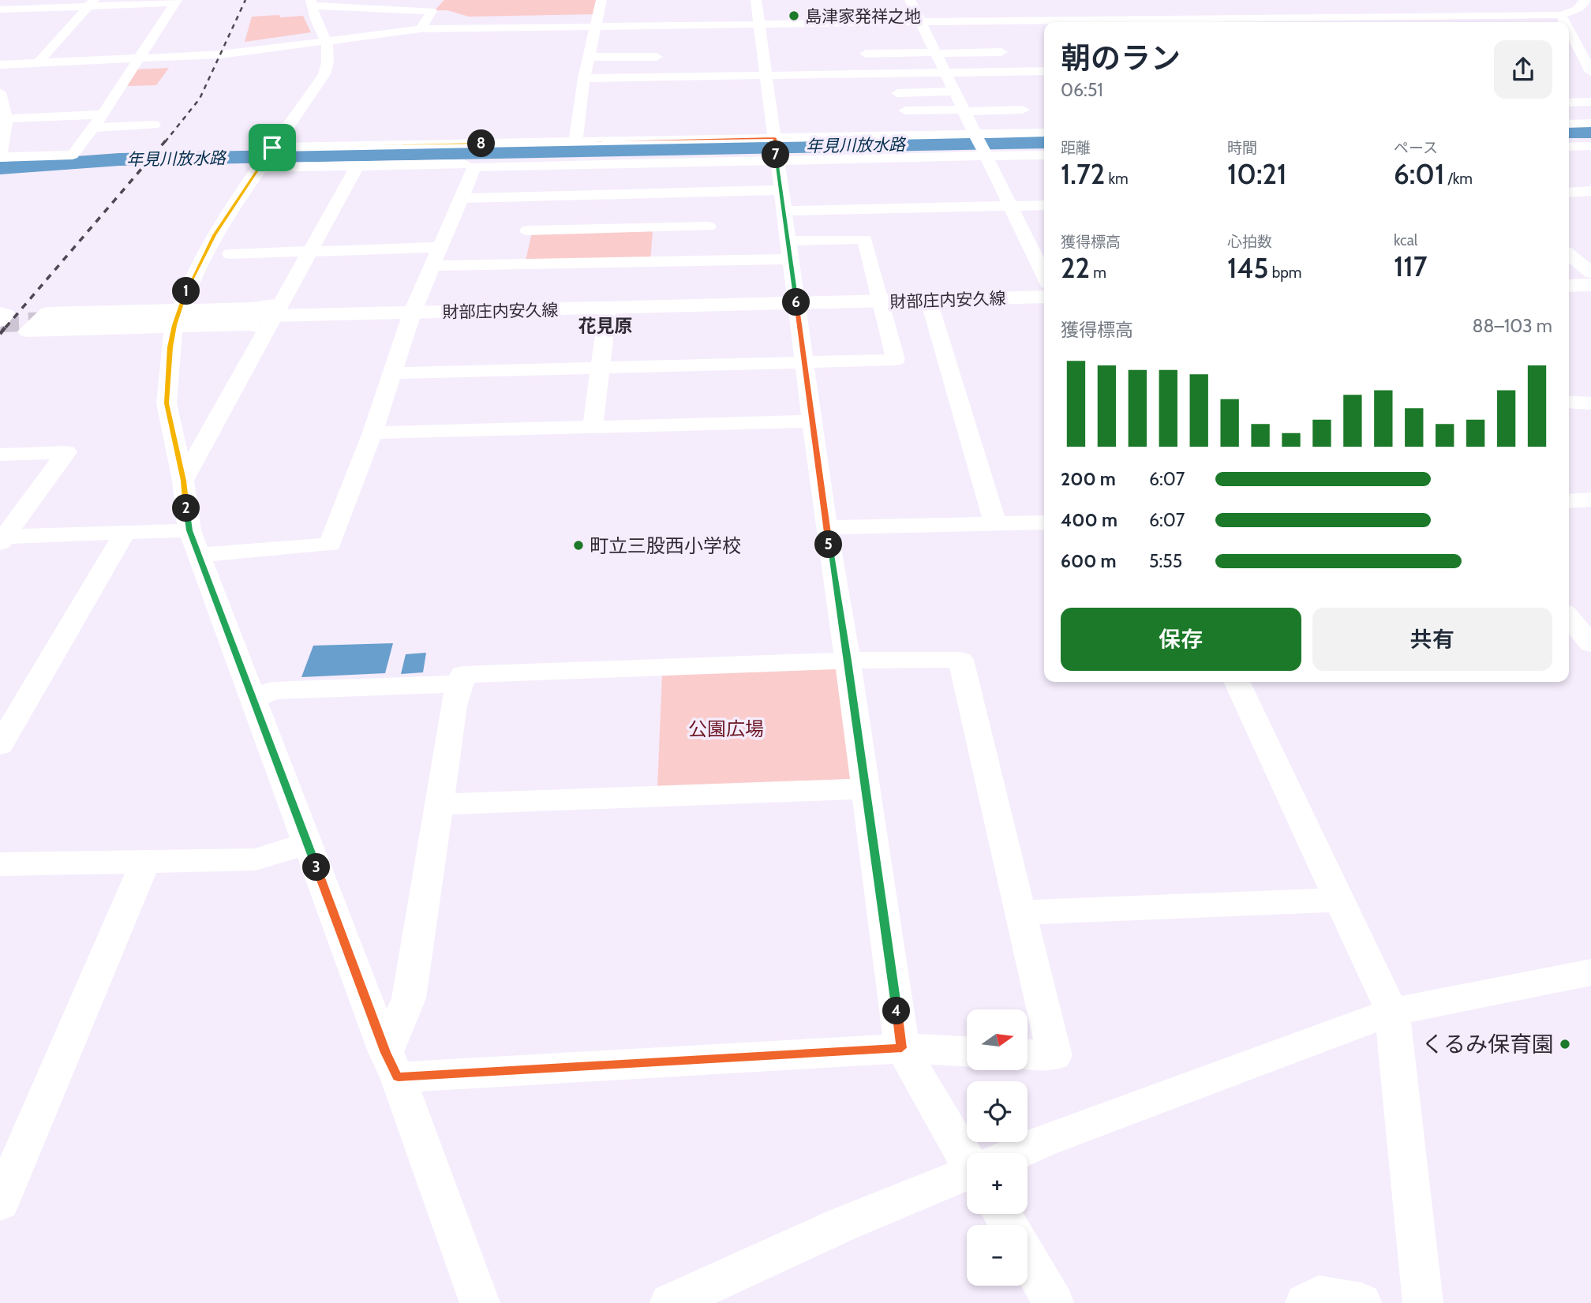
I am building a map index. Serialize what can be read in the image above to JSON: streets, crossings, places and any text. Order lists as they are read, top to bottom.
{
  "streets": {
    "main road": ["財部庄内安久線"]
  },
  "districts": ["花見原"],
  "water": ["年見川放水路"],
  "parks": ["公園広場"],
  "places": ["島津家発祥之地", "町立三股西小学校", "くるみ保育園"],
  "north": "right",
  "page": {
    "heading": ["朝のラン", "06:51"],
    "stats": [
      ["距離", "1.72 km"],
      ["時間", "10:21"],
      ["ペース", "6:01 /km"],
      ["獲得標高", "22 m"],
      ["心拍数", "145 bpm"],
      ["kcal", "117"]
    ],
    "pins": [
      "8",
      "7",
      "1",
      "6",
      "2",
      "5",
      "3",
      "4"
    ],
    "chart": ["獲得標高", "88–103 m"],
    "list": [
      {
        "name": "200 m",
        "note": "6:07"
      },
      {
        "name": "400 m",
        "note": "6:07"
      },
      {
        "name": "600 m",
        "note": "5:55"
      }
    ],
    "buttons": ["保存", "共有"],
    "map_buttons": ["+", "−"]
  }
}
